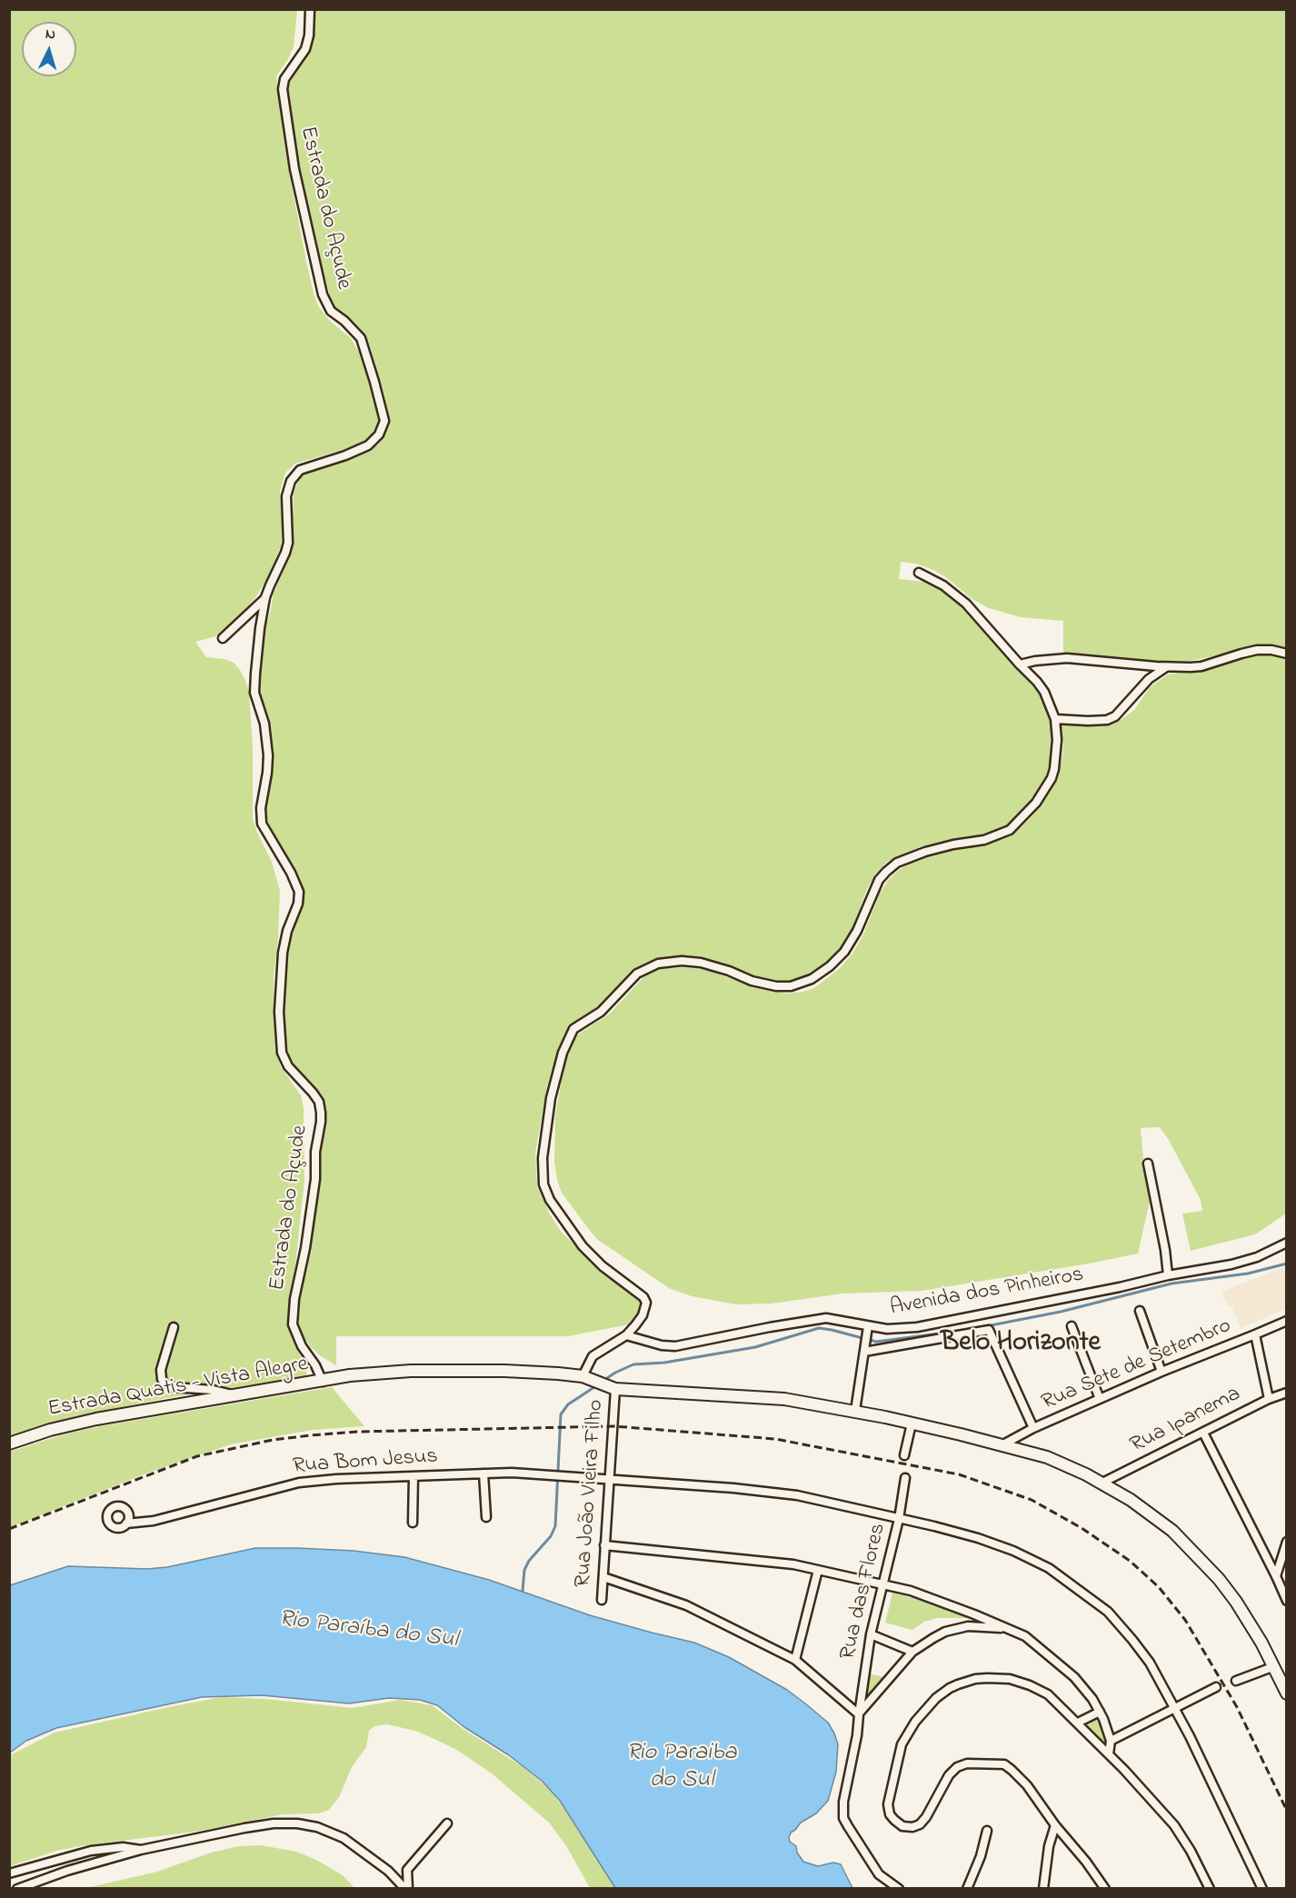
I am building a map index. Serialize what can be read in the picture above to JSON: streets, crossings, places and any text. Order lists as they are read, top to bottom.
{
  "streets": {
    "street": [
      "Estrada do Açude",
      "Avenida dos Pinheiros",
      "Rua Sete de Setembro",
      "Estrada Quatis - Vista Alegre",
      "Rua Ipanema",
      "Rua Bom Jesus",
      "Rua João Vieira Filho",
      "Rua das Flores"
    ]
  },
  "crossings": [
    ["Estrada do Açude", "Estrada Quatis - Vista Alegre"],
    ["Rua Sete de Setembro", "Estrada Quatis - Vista Alegre"],
    ["Estrada Quatis - Vista Alegre", "Rua Ipanema"],
    ["Estrada Quatis - Vista Alegre", "Rua João Vieira Filho"],
    ["Rua Bom Jesus", "Rua João Vieira Filho"],
    ["Rua Bom Jesus", "Rua das Flores"]
  ],
  "districts": ["Belo Horizonte"],
  "water": ["Rio Paraíba do Sul", "Rio Paraiba do Sul"],
  "north": "top"
}
